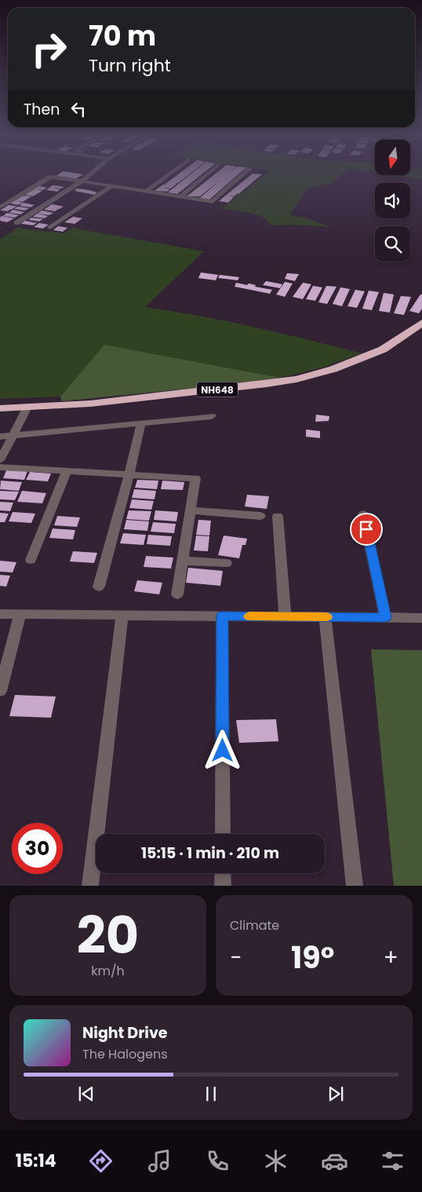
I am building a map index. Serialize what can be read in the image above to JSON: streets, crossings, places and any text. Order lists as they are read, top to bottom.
{
  "streets": {
    "highway": ["NH648"]
  },
  "north": "bottom",
  "page": {
    "turn": ["70 m", "Turn right"],
    "then": "Then",
    "limit": "30",
    "trip": "15:15 · 1 min · 210 m",
    "tile": [
      ["20", "km/h"],
      "Climate"
    ],
    "heat": ["−", "19°", "+"],
    "song": ["Night Drive", "The Halogens"],
    "tabs": "15:14"
  }
}
